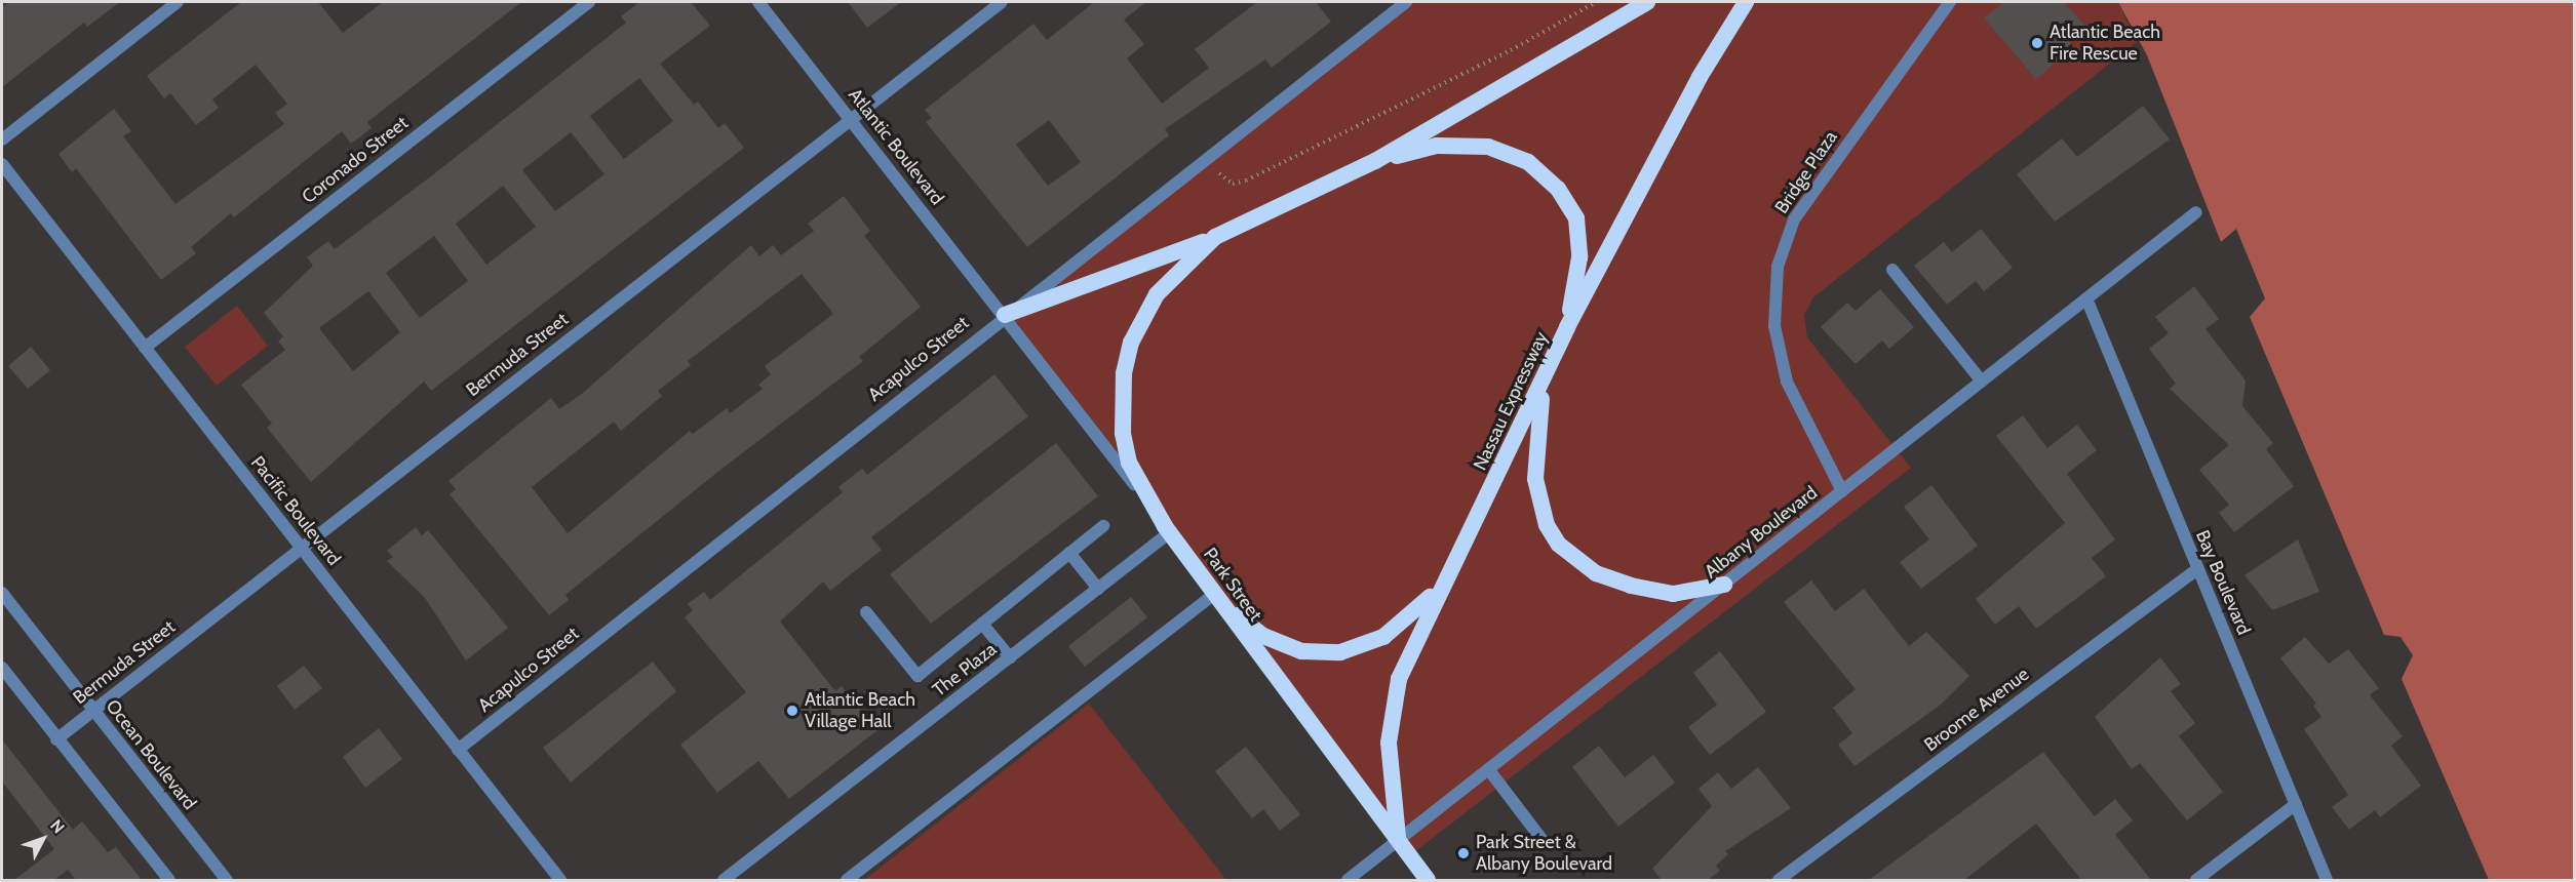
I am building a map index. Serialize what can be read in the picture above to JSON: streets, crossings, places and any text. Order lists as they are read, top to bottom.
{
  "streets": {
    "highway": ["Nassau Expressway", "Park Street"],
    "street": [
      "Atlantic Boulevard",
      "Coronado Street",
      "Bridge Plaza",
      "Bermuda Street",
      "Acapulco Street",
      "Pacific Boulevard",
      "Albany Boulevard",
      "Bay Boulevard",
      "The Plaza",
      "Broome Avenue",
      "Ocean Boulevard"
    ]
  },
  "crossings": [
    ["Atlantic Boulevard", "Bermuda Street"],
    ["Atlantic Boulevard", "Acapulco Street"],
    ["Atlantic Boulevard", "Park Street"],
    ["Coronado Street", "Pacific Boulevard"],
    ["Bridge Plaza", "Albany Boulevard"],
    ["Bermuda Street", "Pacific Boulevard"],
    ["Bermuda Street", "Ocean Boulevard"],
    ["Acapulco Street", "Pacific Boulevard"],
    ["Acapulco Street", "Park Street"],
    ["Nassau Expressway", "Albany Boulevard"],
    ["Nassau Expressway", "Park Street"],
    ["Albany Boulevard", "Bay Boulevard"],
    ["Albany Boulevard", "Park Street"],
    ["Bay Boulevard", "Broome Avenue"],
    ["Park Street", "The Plaza"]
  ],
  "places": ["Atlantic Beach Fire Rescue", "Atlantic Beach Village Hall", "Park Street & Albany Boulevard"],
  "north": "top right"
}
